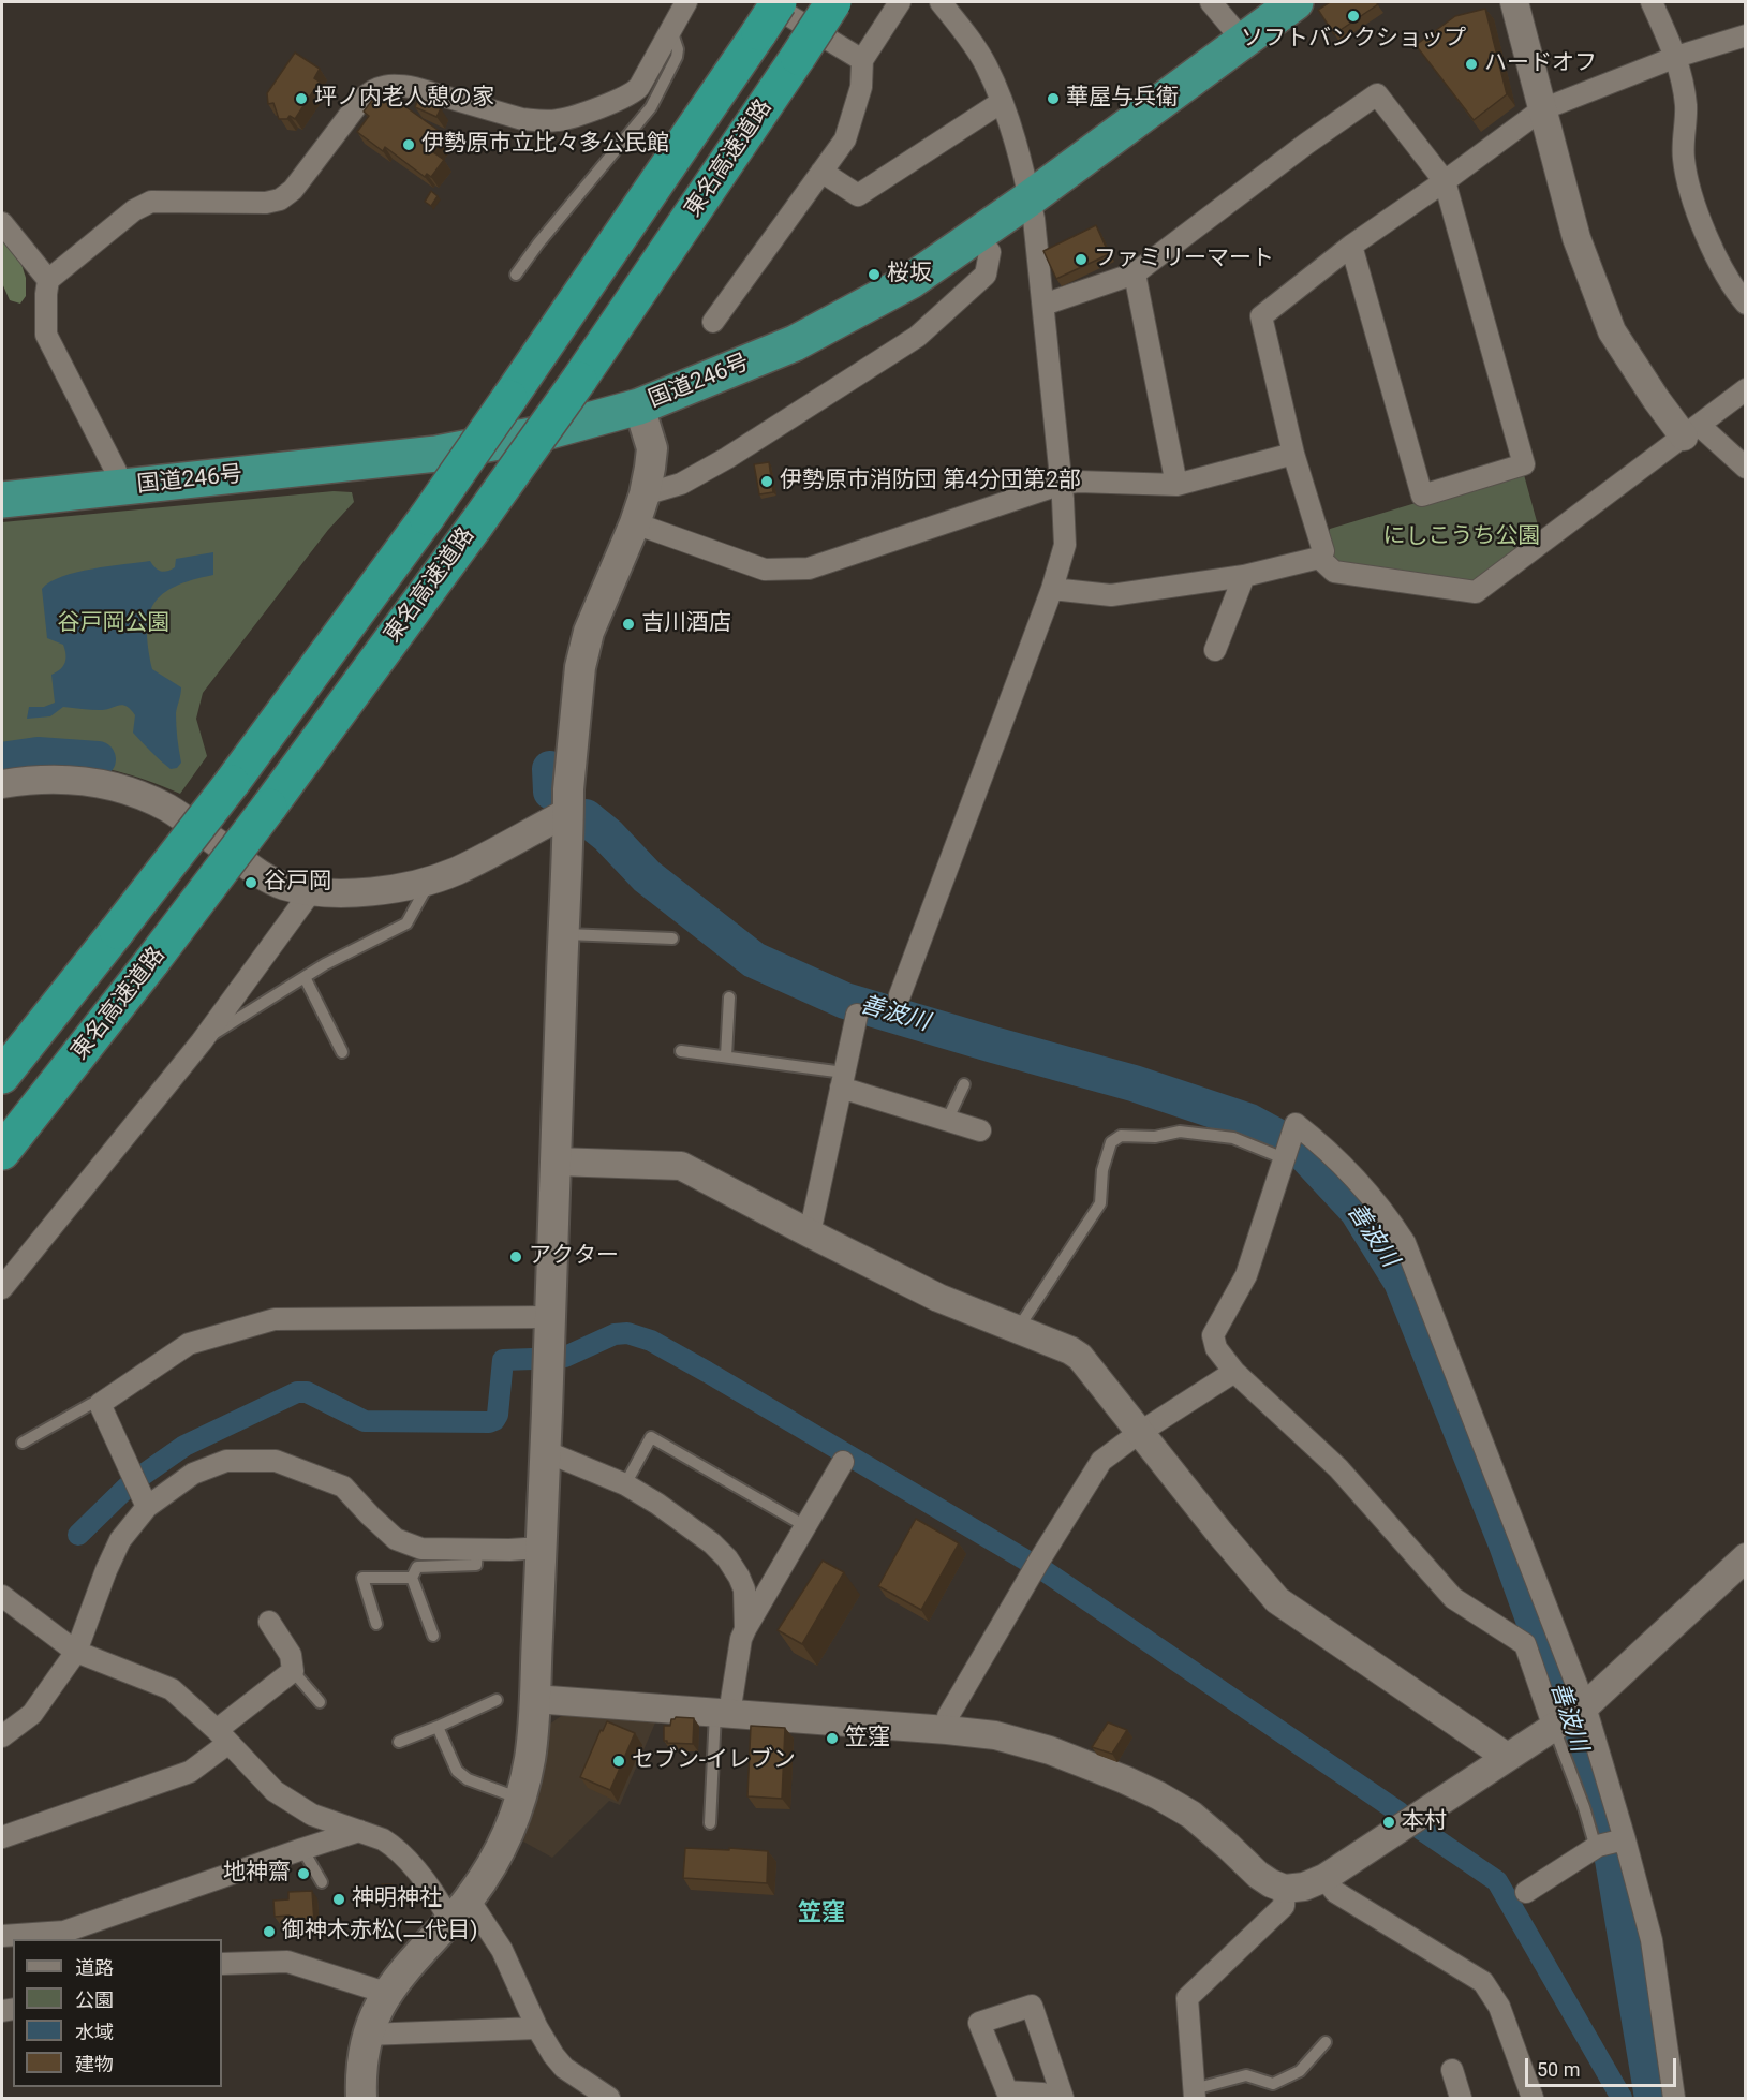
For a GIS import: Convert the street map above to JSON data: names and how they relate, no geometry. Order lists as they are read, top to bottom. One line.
{"streets":{"highway":["東名高速道路","国道246号"]},"districts":["笠窪"],"water":["善波川"],"parks":["にしこうち公園","谷戸岡公園"],"places":["ソフトバンクショップ","ハードオフ","坪ノ内老人憩の家","華屋与兵衛","伊勢原市立比々多公民館","ファミリーマート","桜坂","伊勢原市消防団 第4分団第2部","吉川酒店","谷戸岡","アクター","笠窪","セブン-イレブン","本村","地神齋","神明神社","御神木赤松(二代目)"],"legend":["道路","公園","水域","建物"],"scale_bar":"50 m"}
